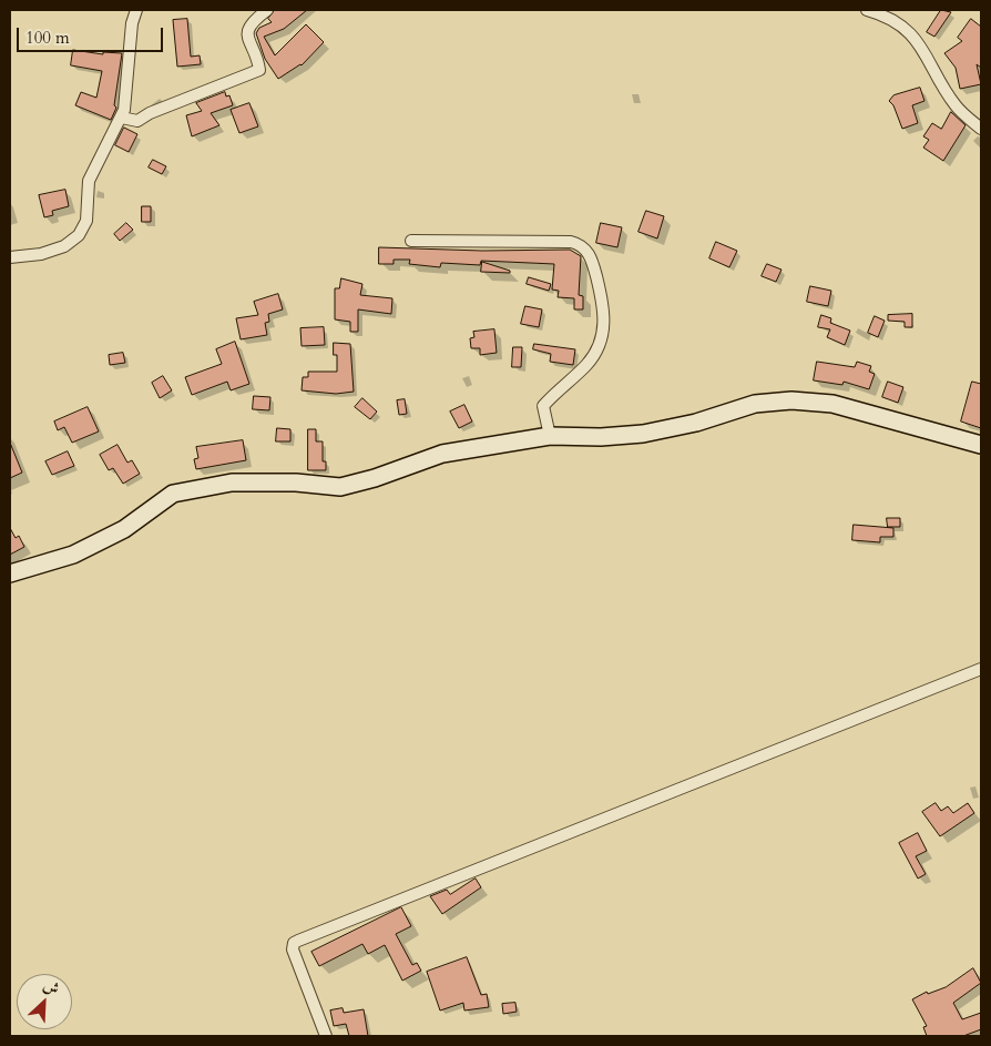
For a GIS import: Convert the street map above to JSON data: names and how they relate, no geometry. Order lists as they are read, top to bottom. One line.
{"scale_bar":"100 m","north":"top right"}
